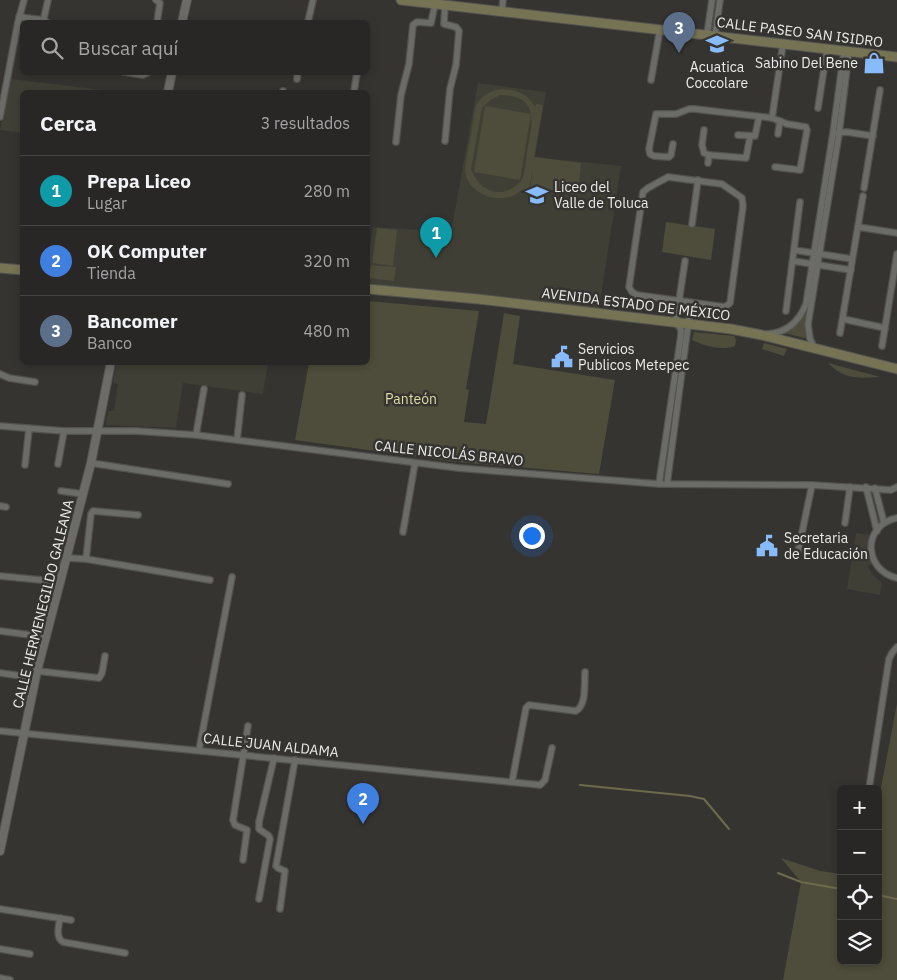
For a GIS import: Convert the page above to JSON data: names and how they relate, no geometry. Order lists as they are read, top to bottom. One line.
{"streets":{"main road":["CALLE PASEO SAN ISIDRO","AVENIDA ESTADO DE MÉXICO"],"street":["CALLE NICOLÁS BRAVO","CALLE HERMENEGILDO GALEANA","CALLE JUAN ALDAMA"]},"crossings":[["CALLE NICOLÁS BRAVO","CALLE HERMENEGILDO GALEANA"],["CALLE HERMENEGILDO GALEANA","CALLE JUAN ALDAMA"]],"parks":["Panteón"],"places":{"school or university":["Acuatica Coccolare","Liceo del Valle de Toluca"],"shop":["Sabino Del Bene"],"public building":["Servicios Publicos Metepec","Secretaria de Educación"]},"page":{"pins":["3","1","2"],"search":"Buscar aquí","heading":["Cerca","3 resultados"],"list":[{"mark":"1","name":"Prepa Liceo","note":"Lugar","value":"280 m"},{"mark":"2","name":"OK Computer","note":"Tienda","value":"320 m"},{"mark":"3","name":"Bancomer","note":"Banco","value":"480 m"}],"map_buttons":["+","−"]}}
